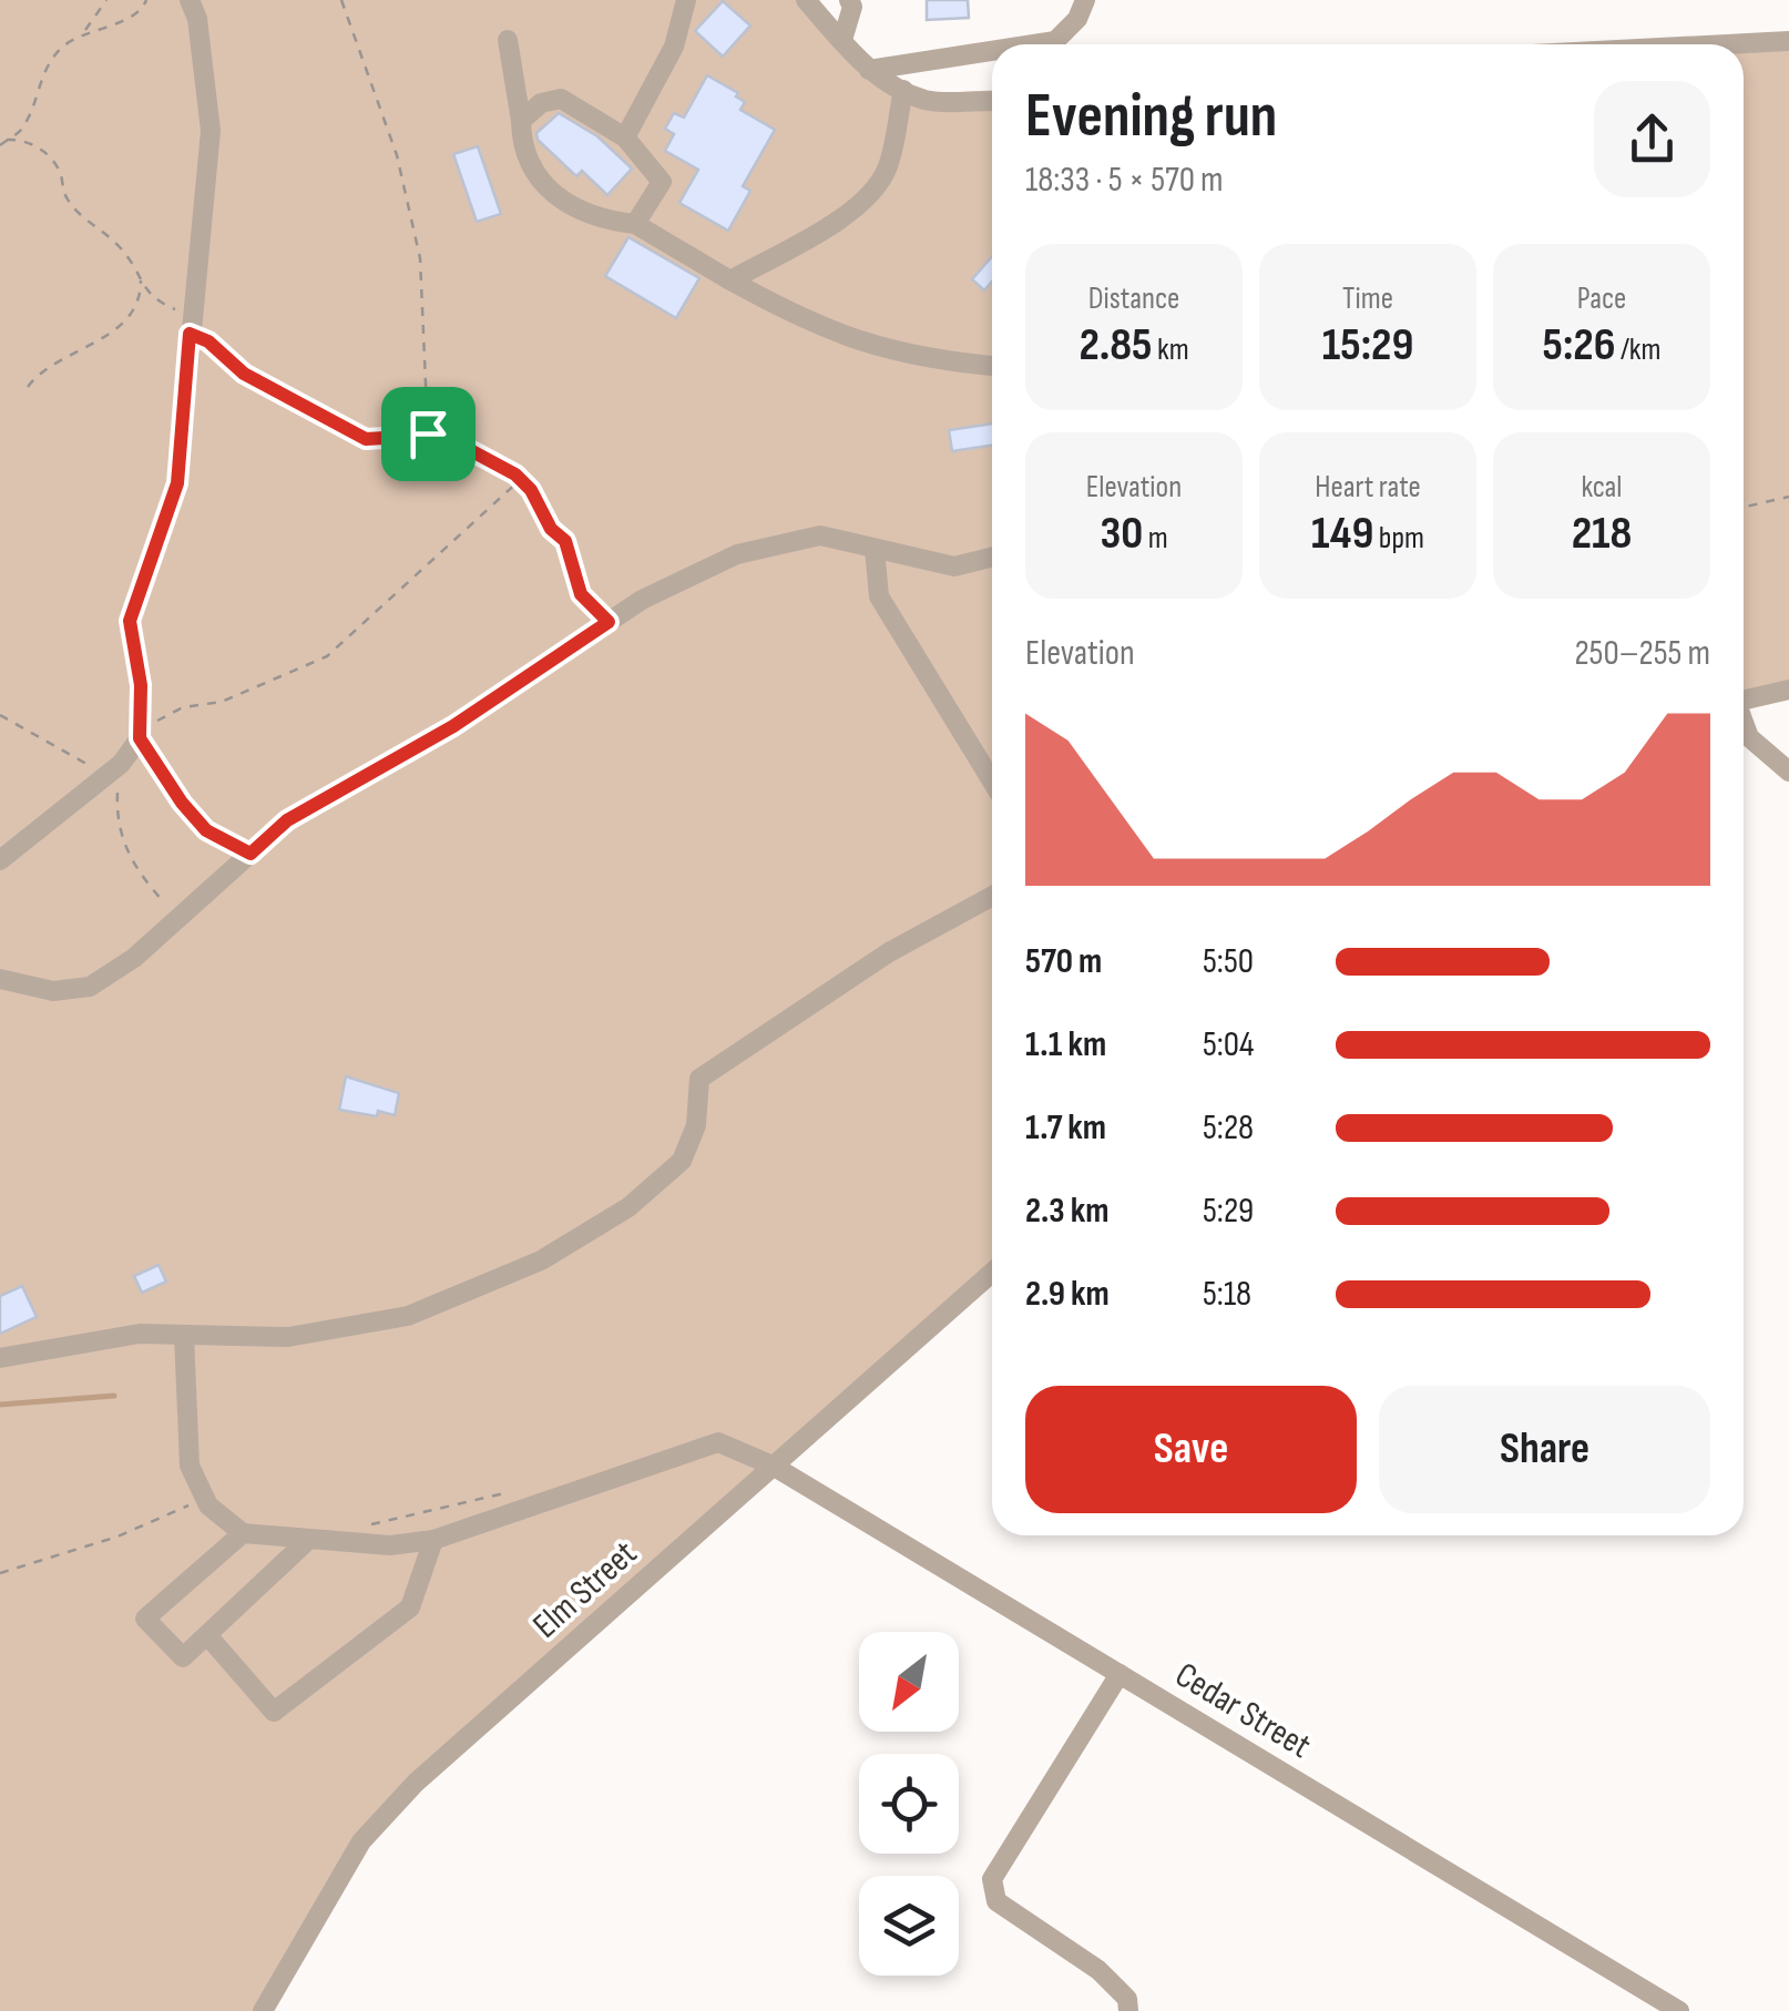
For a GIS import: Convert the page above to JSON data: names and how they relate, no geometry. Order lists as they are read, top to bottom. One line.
{"streets":{"street":["Elm Street","Cedar Street"]},"crossings":[["Elm Street","Cedar Street"]],"north":"bottom left","page":{"heading":["Evening run","18:33 · 5 × 570 m"],"stats":[["Distance","2.85 km"],["Time","15:29"],["Pace","5:26 /km"],["Elevation","30 m"],["Heart rate","149 bpm"],["kcal","218"]],"chart":["Elevation","250–255 m"],"list":[{"name":"570 m","note":"5:50"},{"name":"1.1 km","note":"5:04"},{"name":"1.7 km","note":"5:28"},{"name":"2.3 km","note":"5:29"},{"name":"2.9 km","note":"5:18"}],"buttons":["Save","Share"]}}
